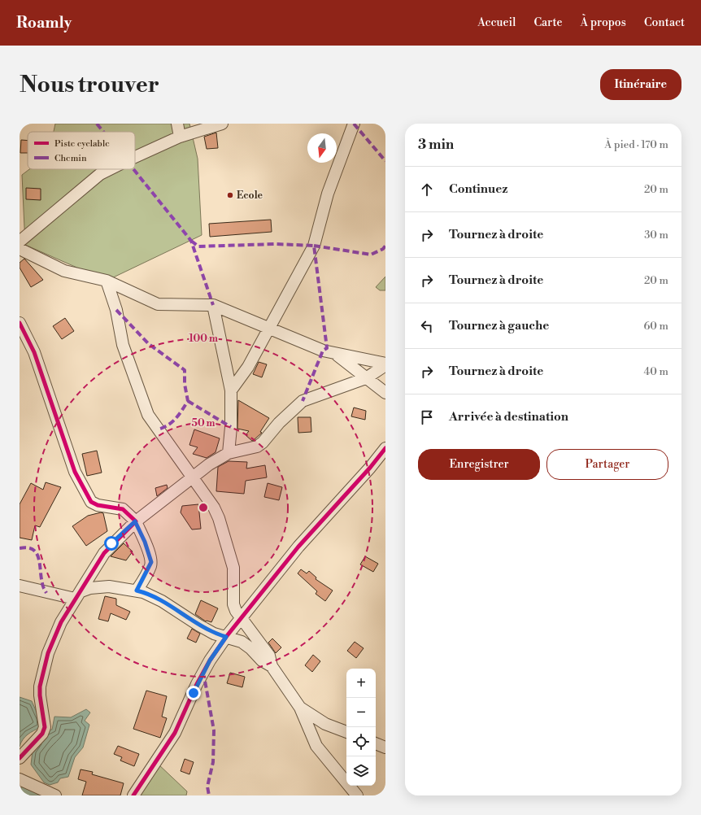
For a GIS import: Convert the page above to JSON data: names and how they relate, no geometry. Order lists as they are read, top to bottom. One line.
{"places":["Ecole"],"legend":["Piste cyclable","Chemin"],"north":"bottom","page":{"header":"Roamly","nav":["Accueil","Carte","À propos","Contact"],"buttons":["Itinéraire",["Enregistrer","Partager"]],"title":"Nous trouver","heading":["3 min","À pied · 170 m"],"list":[["Continuez","20 m"],["Tournez à droite","30 m"],["Tournez à droite","20 m"],["Tournez à gauche","60 m"],["Tournez à droite","40 m"],"Arrivée à destination"],"map_buttons":["+","−"]},"rings":["100 m","50 m"]}
